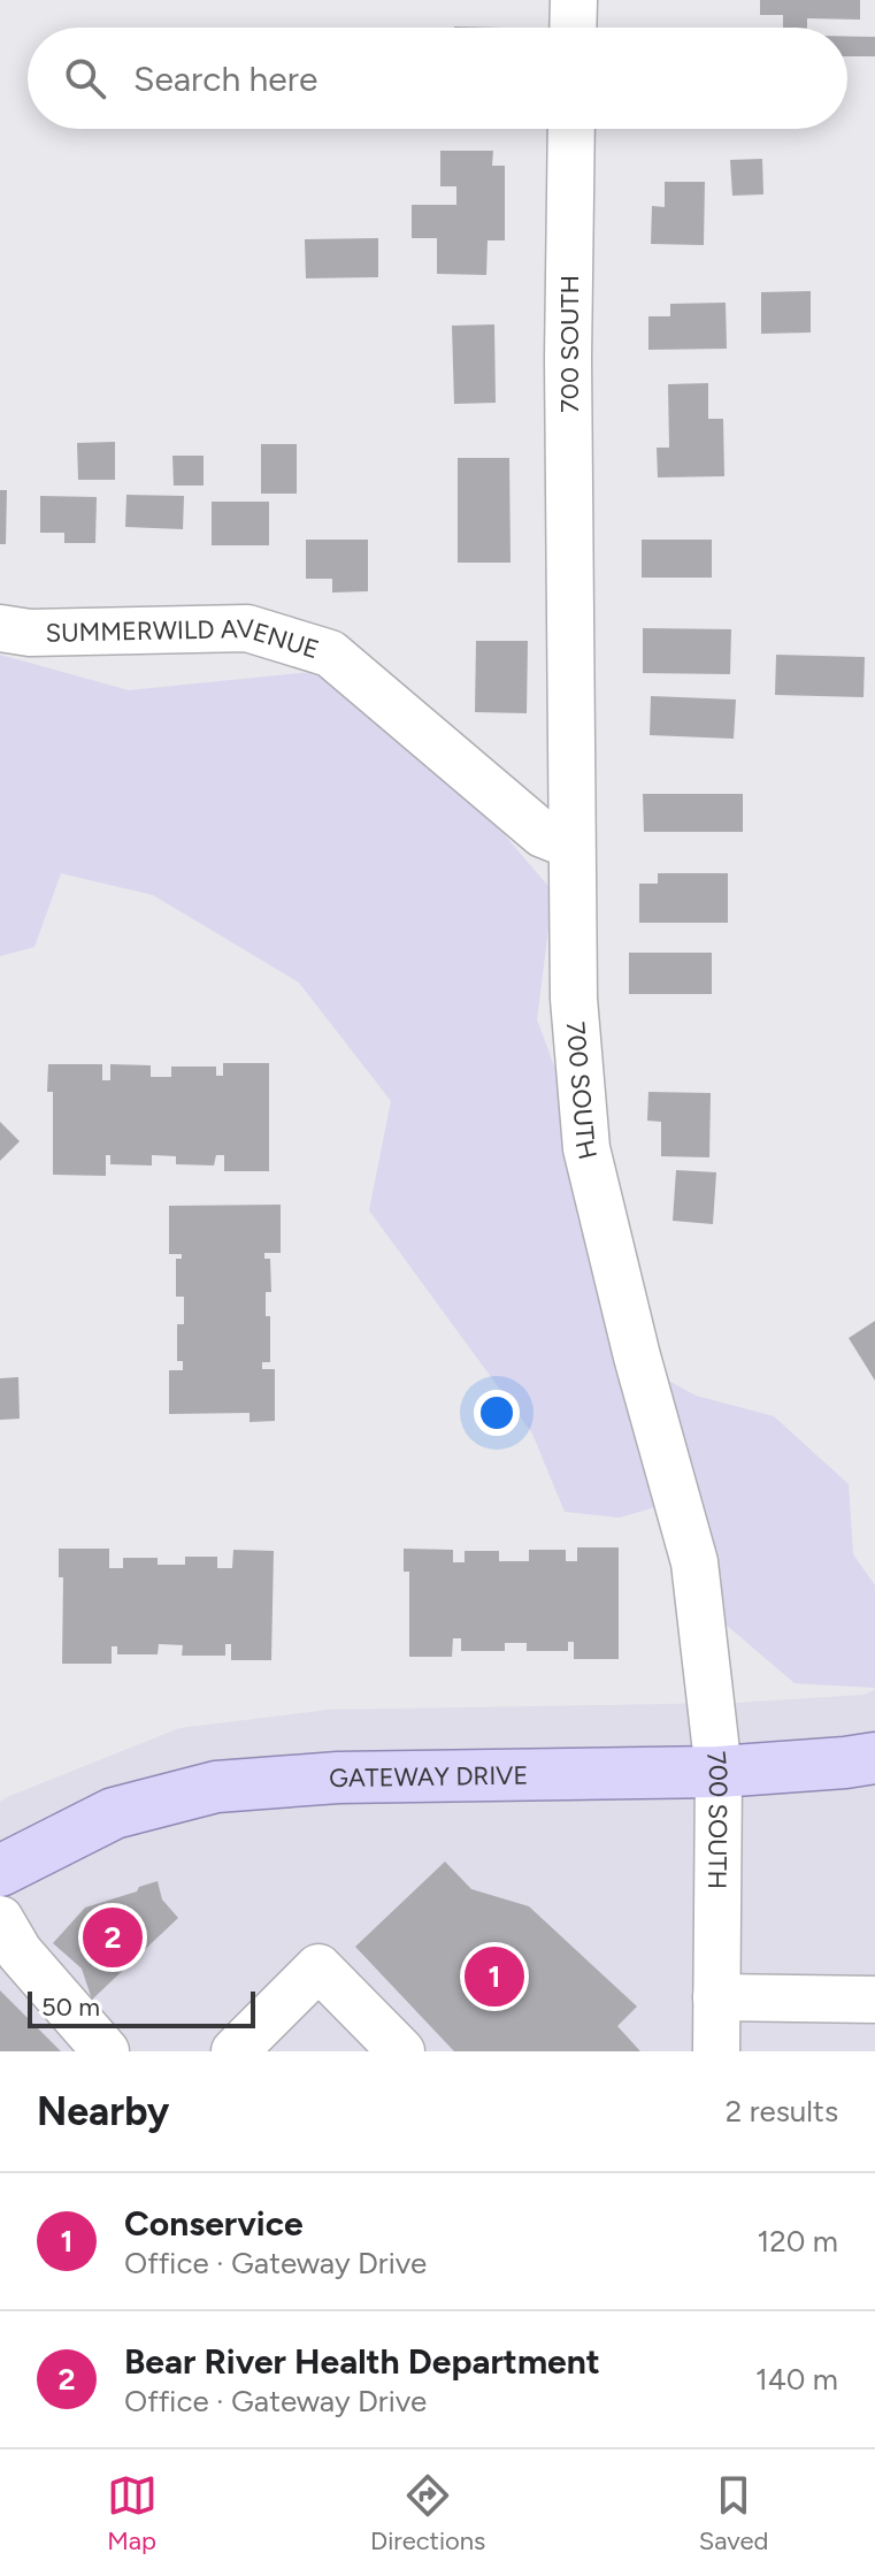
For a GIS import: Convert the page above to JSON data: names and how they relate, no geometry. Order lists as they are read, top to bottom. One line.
{"streets":{"main road":["GATEWAY DRIVE"],"street":["700 SOUTH","SUMMERWILD AVENUE"]},"crossings":[["700 SOUTH","SUMMERWILD AVENUE"],["700 SOUTH","GATEWAY DRIVE"]],"scale_bar":"50 m","page":{"search":"Search here","pins":["2","1"],"scale":"50 m","heading":["Nearby","2 results"],"list":[{"mark":"1","name":"Conservice","note":"Office · Gateway Drive","value":"120 m"},{"mark":"2","name":"Bear River Health Department","note":"Office · Gateway Drive","value":"140 m"}],"nav":["Map","Directions","Saved"]}}
